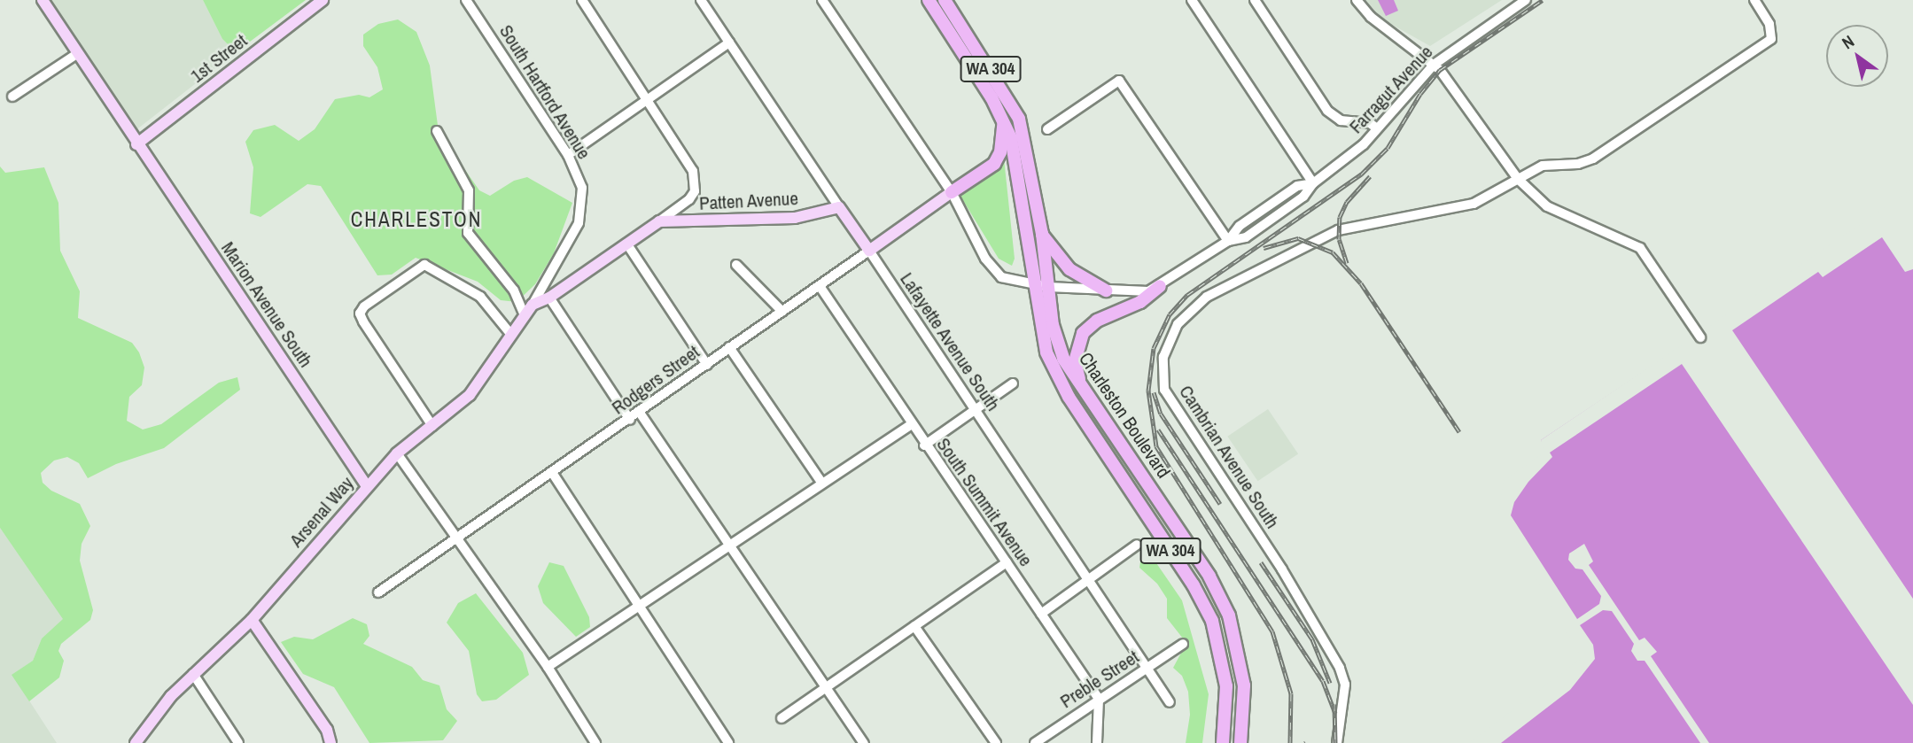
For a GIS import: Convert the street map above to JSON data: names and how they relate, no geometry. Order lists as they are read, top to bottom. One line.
{"streets":{"highway":["WA 304","Charleston Boulevard"],"main road":["1st Street","Patten Avenue","Marion Avenue South","Lafayette Avenue South","Rodgers Street","Arsenal Way"],"street":["Farragut Avenue","South Hartford Avenue","Cambrian Avenue South","South Summit Avenue","Preble Street"]},"crossings":[["1st Street","Marion Avenue South"],["Farragut Avenue","Charleston Boulevard"],["South Hartford Avenue","Patten Avenue"],["South Hartford Avenue","Arsenal Way"],["Patten Avenue","Lafayette Avenue South"],["Patten Avenue","Arsenal Way"],["Marion Avenue South","Arsenal Way"],["Lafayette Avenue South","Rodgers Street"],["Lafayette Avenue South","Preble Street"],["Rodgers Street","South Summit Avenue"],["South Summit Avenue","Preble Street"]],"districts":["CHARLESTON"],"north":"top left"}
